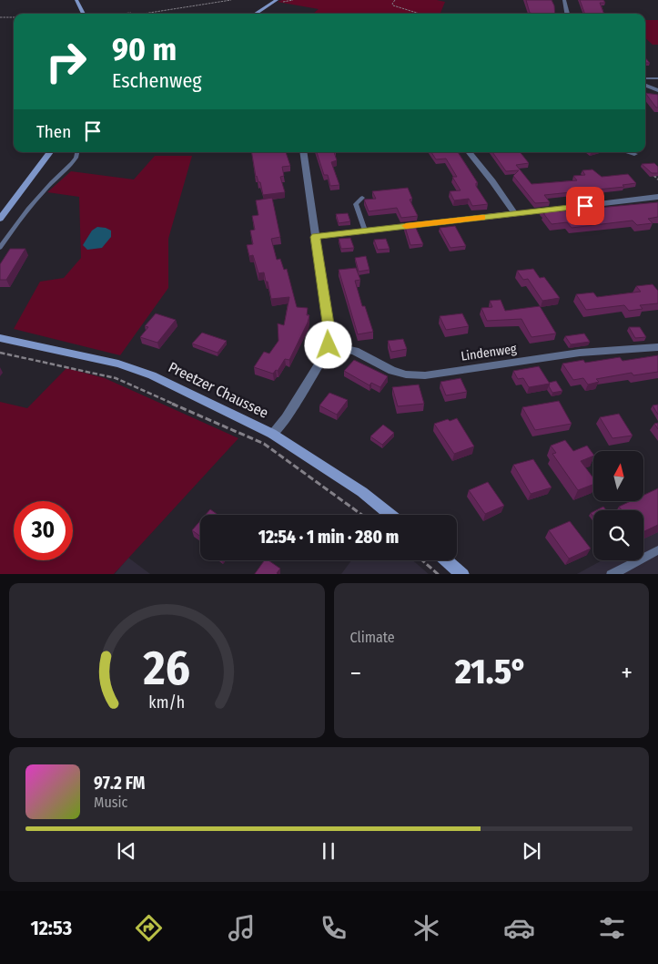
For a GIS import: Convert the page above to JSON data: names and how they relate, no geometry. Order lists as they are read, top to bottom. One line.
{"streets":{"street":["Lindenweg","Preetzer Chaussee"]},"north":"top","page":{"turn":["90 m","Eschenweg"],"then":"Then","limit":"30","trip":"12:54 · 1 min · 280 m","tile":"Climate","heat":["−","21.5°","+"],"song":["97.2 FM","Music"],"tabs":"12:53","gauge":["26","km/h"]}}
